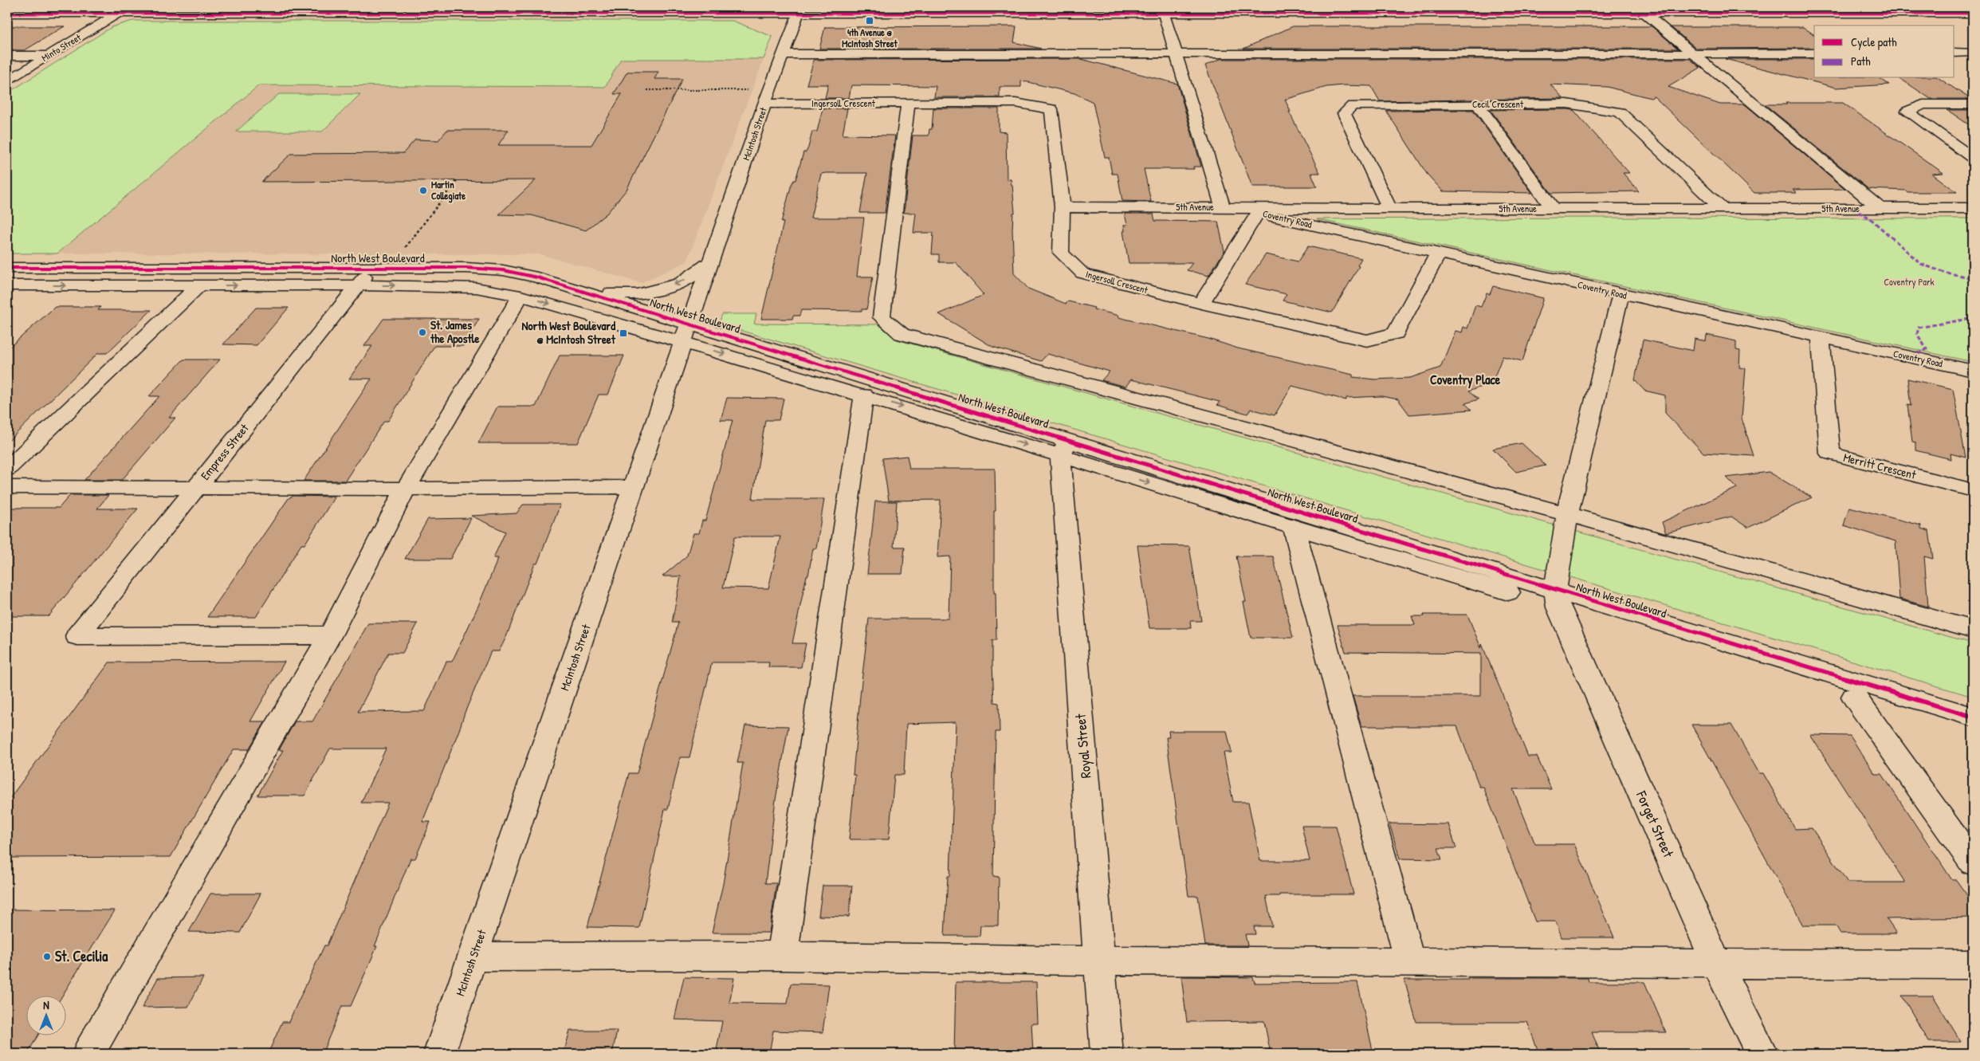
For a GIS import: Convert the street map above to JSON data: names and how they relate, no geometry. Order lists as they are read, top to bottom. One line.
{"streets":{"street":["Minto Street","Ingersoll Crescent","Cecil Crescent","McIntosh Street","5th Avenue","Coventry Road","North West Boulevard","Empress Street","Merritt Crescent","Royal Street","Forget Street"]},"crossings":[["Ingersoll Crescent","McIntosh Street"],["Ingersoll Crescent","5th Avenue"],["Ingersoll Crescent","Coventry Road"],["Cecil Crescent","5th Avenue"],["McIntosh Street","North West Boulevard"],["5th Avenue","Coventry Road"],["Coventry Road","Merritt Crescent"],["North West Boulevard","Empress Street"],["North West Boulevard","Royal Street"],["North West Boulevard","Forget Street"]],"districts":["Coventry Place"],"parks":["Coventry Park"],"places":{"transit":["4th Avenue @ McIntosh Street","North West Boulevard @ McIntosh Street"],"other":["Martin Collegiate","St. James the Apostle","St. Cecilia"]},"legend":["Cycle path","Path"],"north":"top"}
